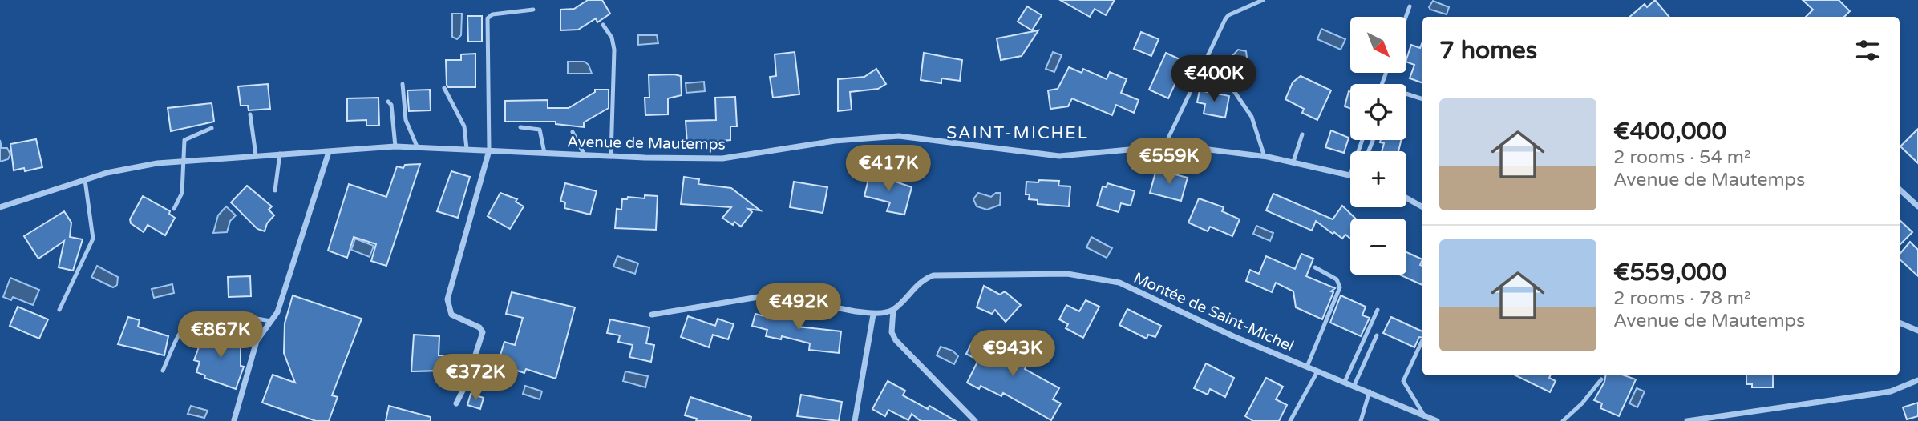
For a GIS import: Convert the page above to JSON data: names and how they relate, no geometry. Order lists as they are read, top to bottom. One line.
{"streets":{"street":["Avenue de Mautemps","Montée de Saint-Michel"]},"districts":["SAINT-MICHEL"],"north":"bottom right","page":{"map_buttons":["+","−"],"heading":"7 homes","price":["€400K","€559K","€417K","€492K","€867K","€943K","€372K"],"list":[{"name":"€400,000","note":"2 rooms · 54 m² · Avenue de Mautemps"},{"name":"€559,000","note":"2 rooms · 78 m² · Avenue de Mautemps"}]}}
